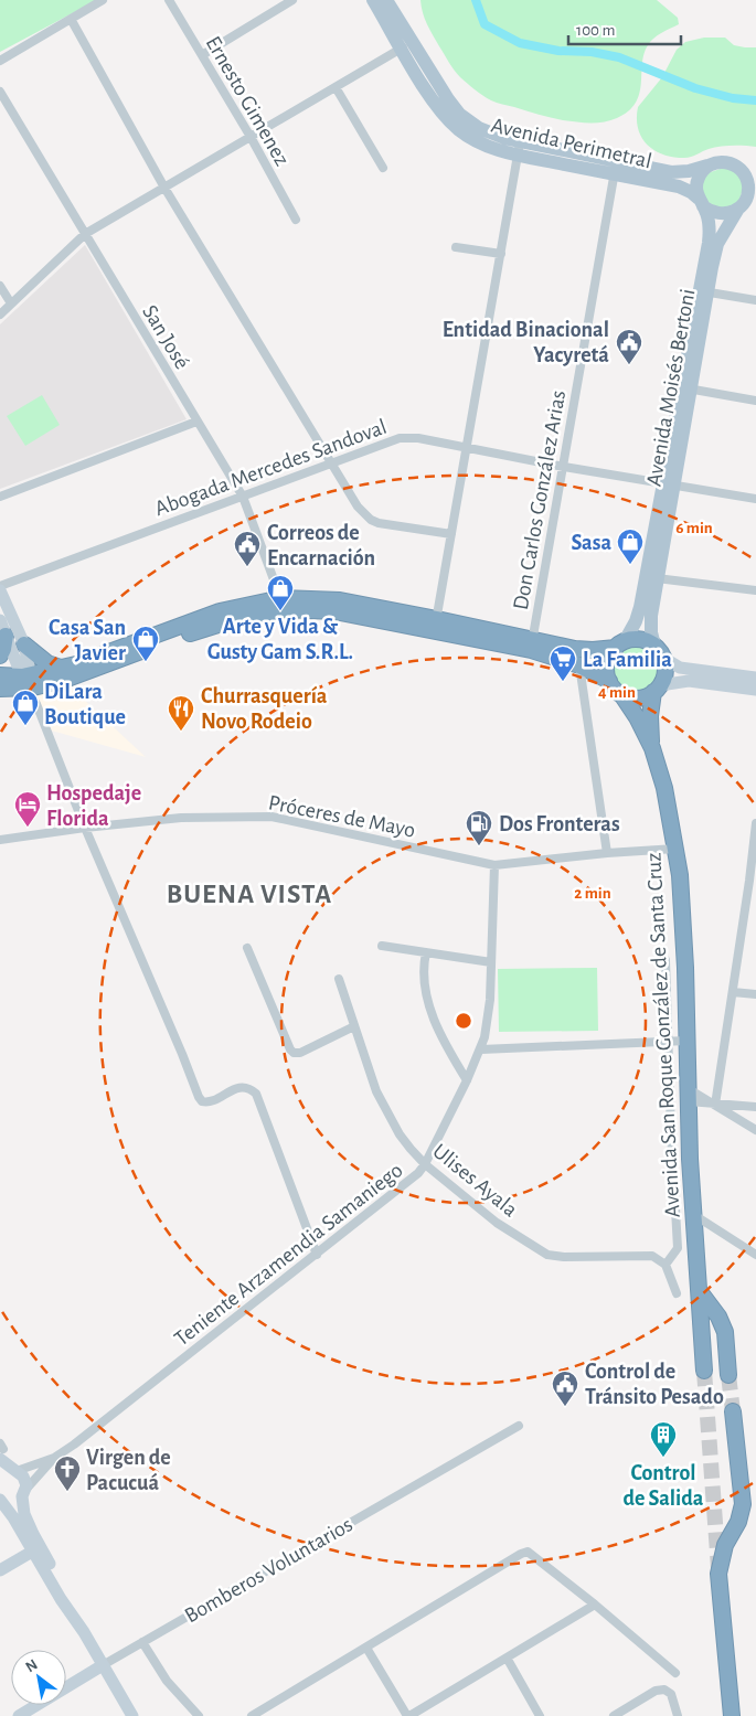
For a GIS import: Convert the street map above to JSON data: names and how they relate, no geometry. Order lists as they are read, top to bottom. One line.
{"streets":{"highway":["Avenida San Roque González de Santa Cruz"],"main road":["Avenida Perimetral","Avenida Moisés Bertoni","Bomberos Voluntarios"],"street":["Ernesto Gimenez","San José","Abogada Mercedes Sandoval","Don Carlos González Arias","Próceres de Mayo","Ulises Ayala","Teniente Arzamendia Samaniego"]},"crossings":[["Avenida Perimetral","Avenida Moisés Bertoni"],["Avenida Perimetral","Don Carlos González Arias"],["San José","Abogada Mercedes Sandoval"],["Avenida Moisés Bertoni","Abogada Mercedes Sandoval"],["Avenida Moisés Bertoni","Avenida San Roque González de Santa Cruz"],["Abogada Mercedes Sandoval","Don Carlos González Arias"],["Próceres de Mayo","Avenida San Roque González de Santa Cruz"],["Próceres de Mayo","Teniente Arzamendia Samaniego"],["Ulises Ayala","Teniente Arzamendia Samaniego"]],"districts":["BUENA VISTA"],"places":{"public building":["Entidad Binacional Yacyretá","Correos de Encarnación","Control de Tránsito Pesado"],"shop":["Sasa","Arte y Vida & Gusty Gam S.R.L.","Casa San Javier","DiLara Boutique"],"supermarket":["La Familia"],"restaurant":["Churrasquería Novo Rodeio"],"hotel":["Hospedaje Florida"],"fuel station":["Dos Fronteras"],"building":["Control de Salida"],"church":["Virgen de Pacucuá"]},"scale_bar":"100 m","north":"top left","rings":["6 min","4 min","2 min"]}
